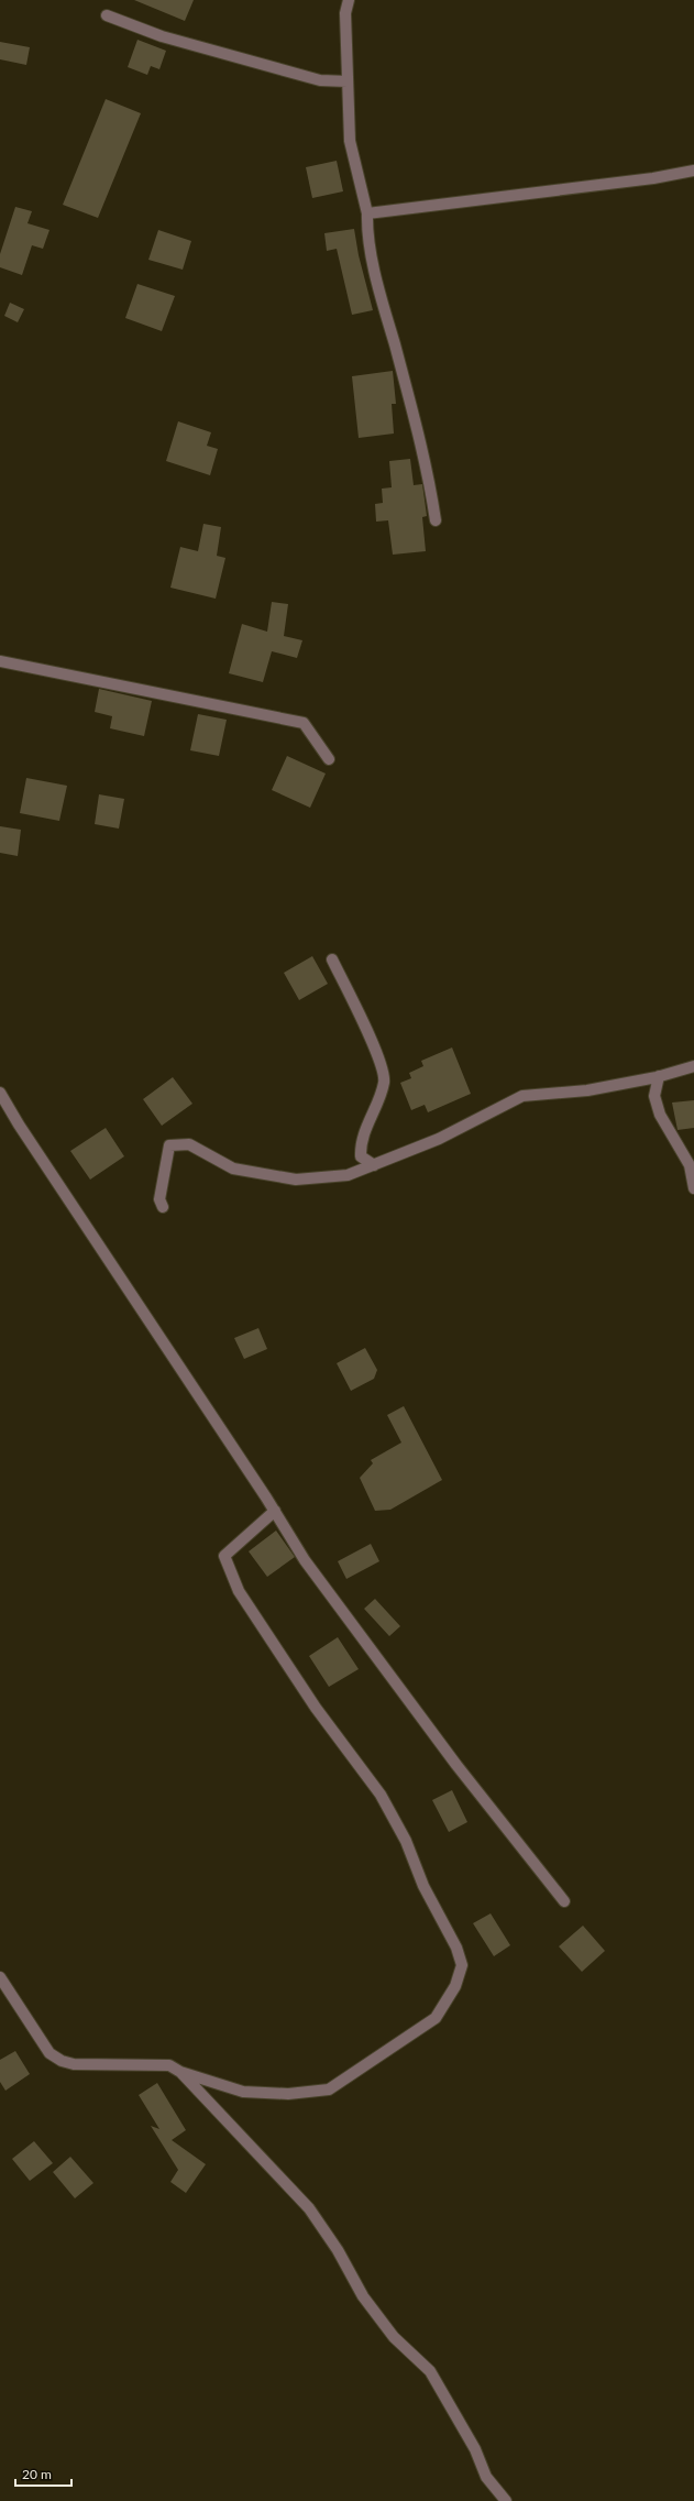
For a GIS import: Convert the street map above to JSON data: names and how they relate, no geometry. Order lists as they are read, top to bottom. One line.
{"scale_bar":"20 m"}
